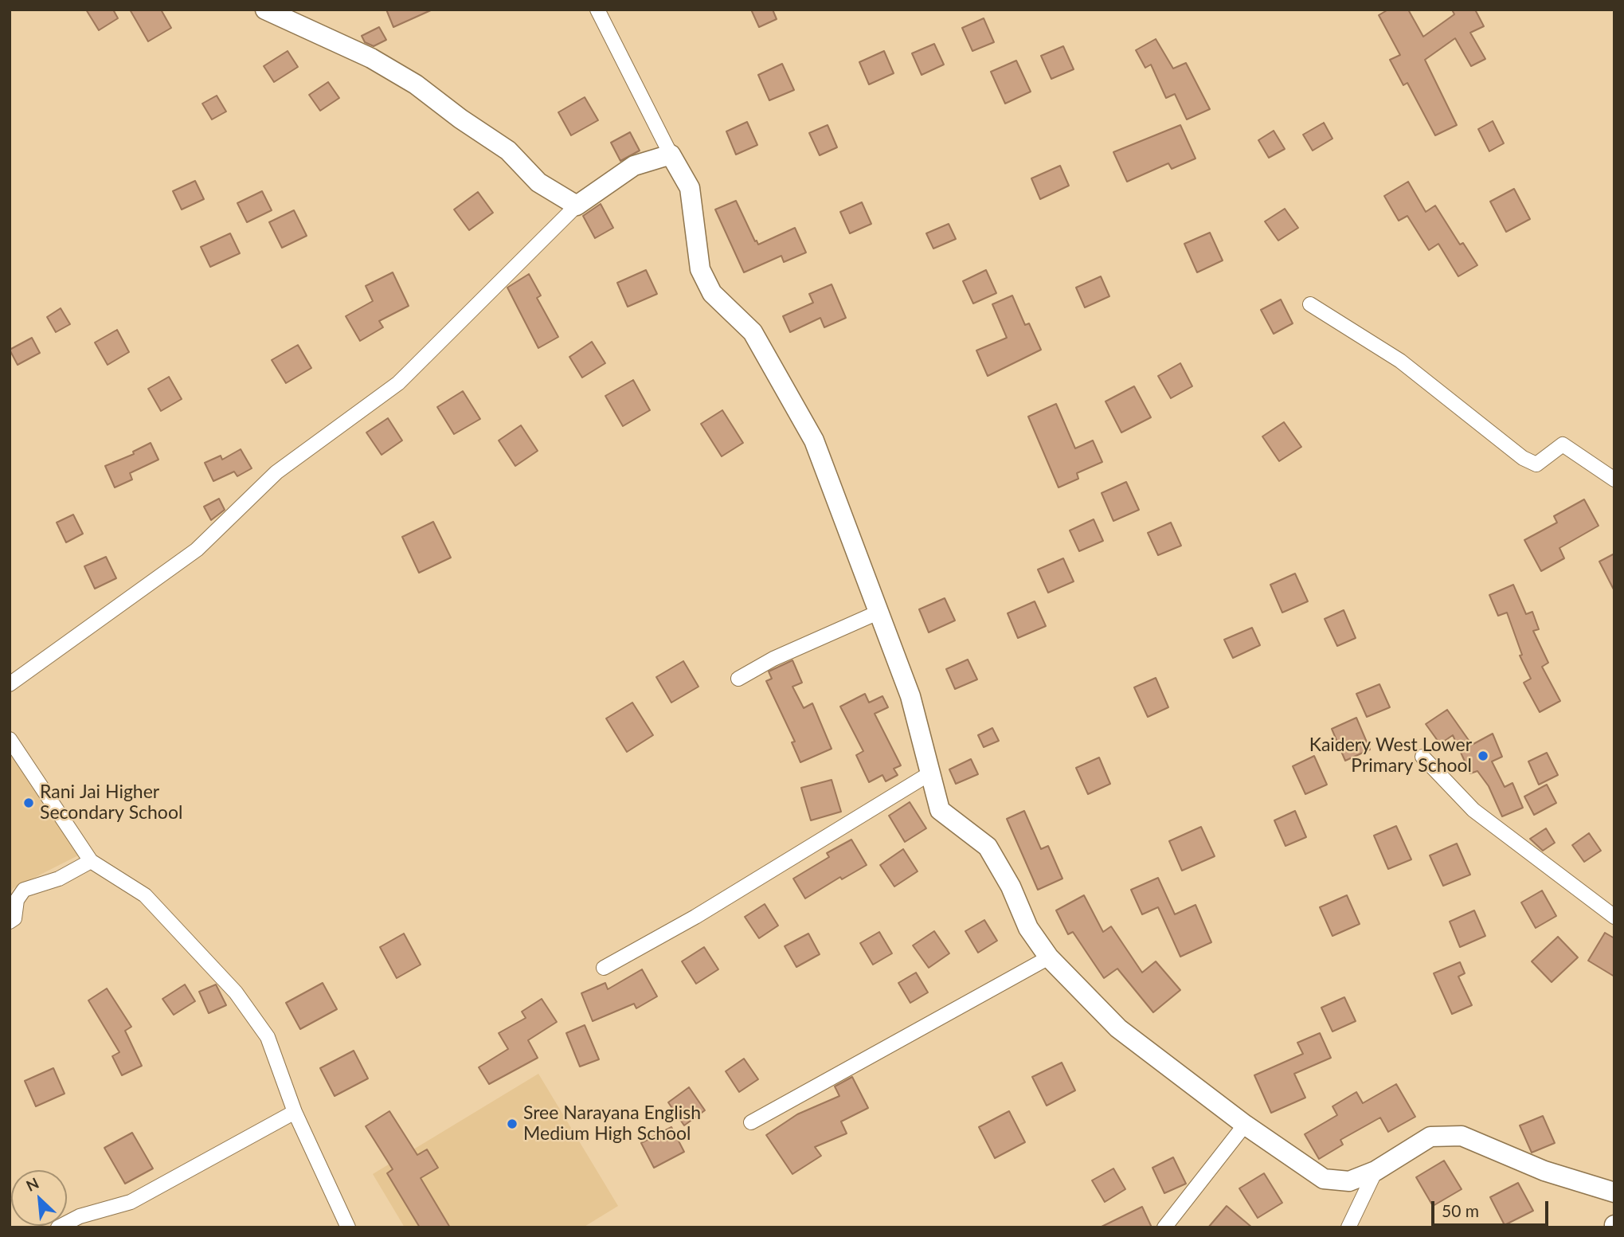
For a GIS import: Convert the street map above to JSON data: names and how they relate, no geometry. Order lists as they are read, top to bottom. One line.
{"places":["Kaidery West Lower Primary School","Rani Jai Higher Secondary School","Sree Narayana English Medium High School"],"scale_bar":"50 m","north":"top left"}
